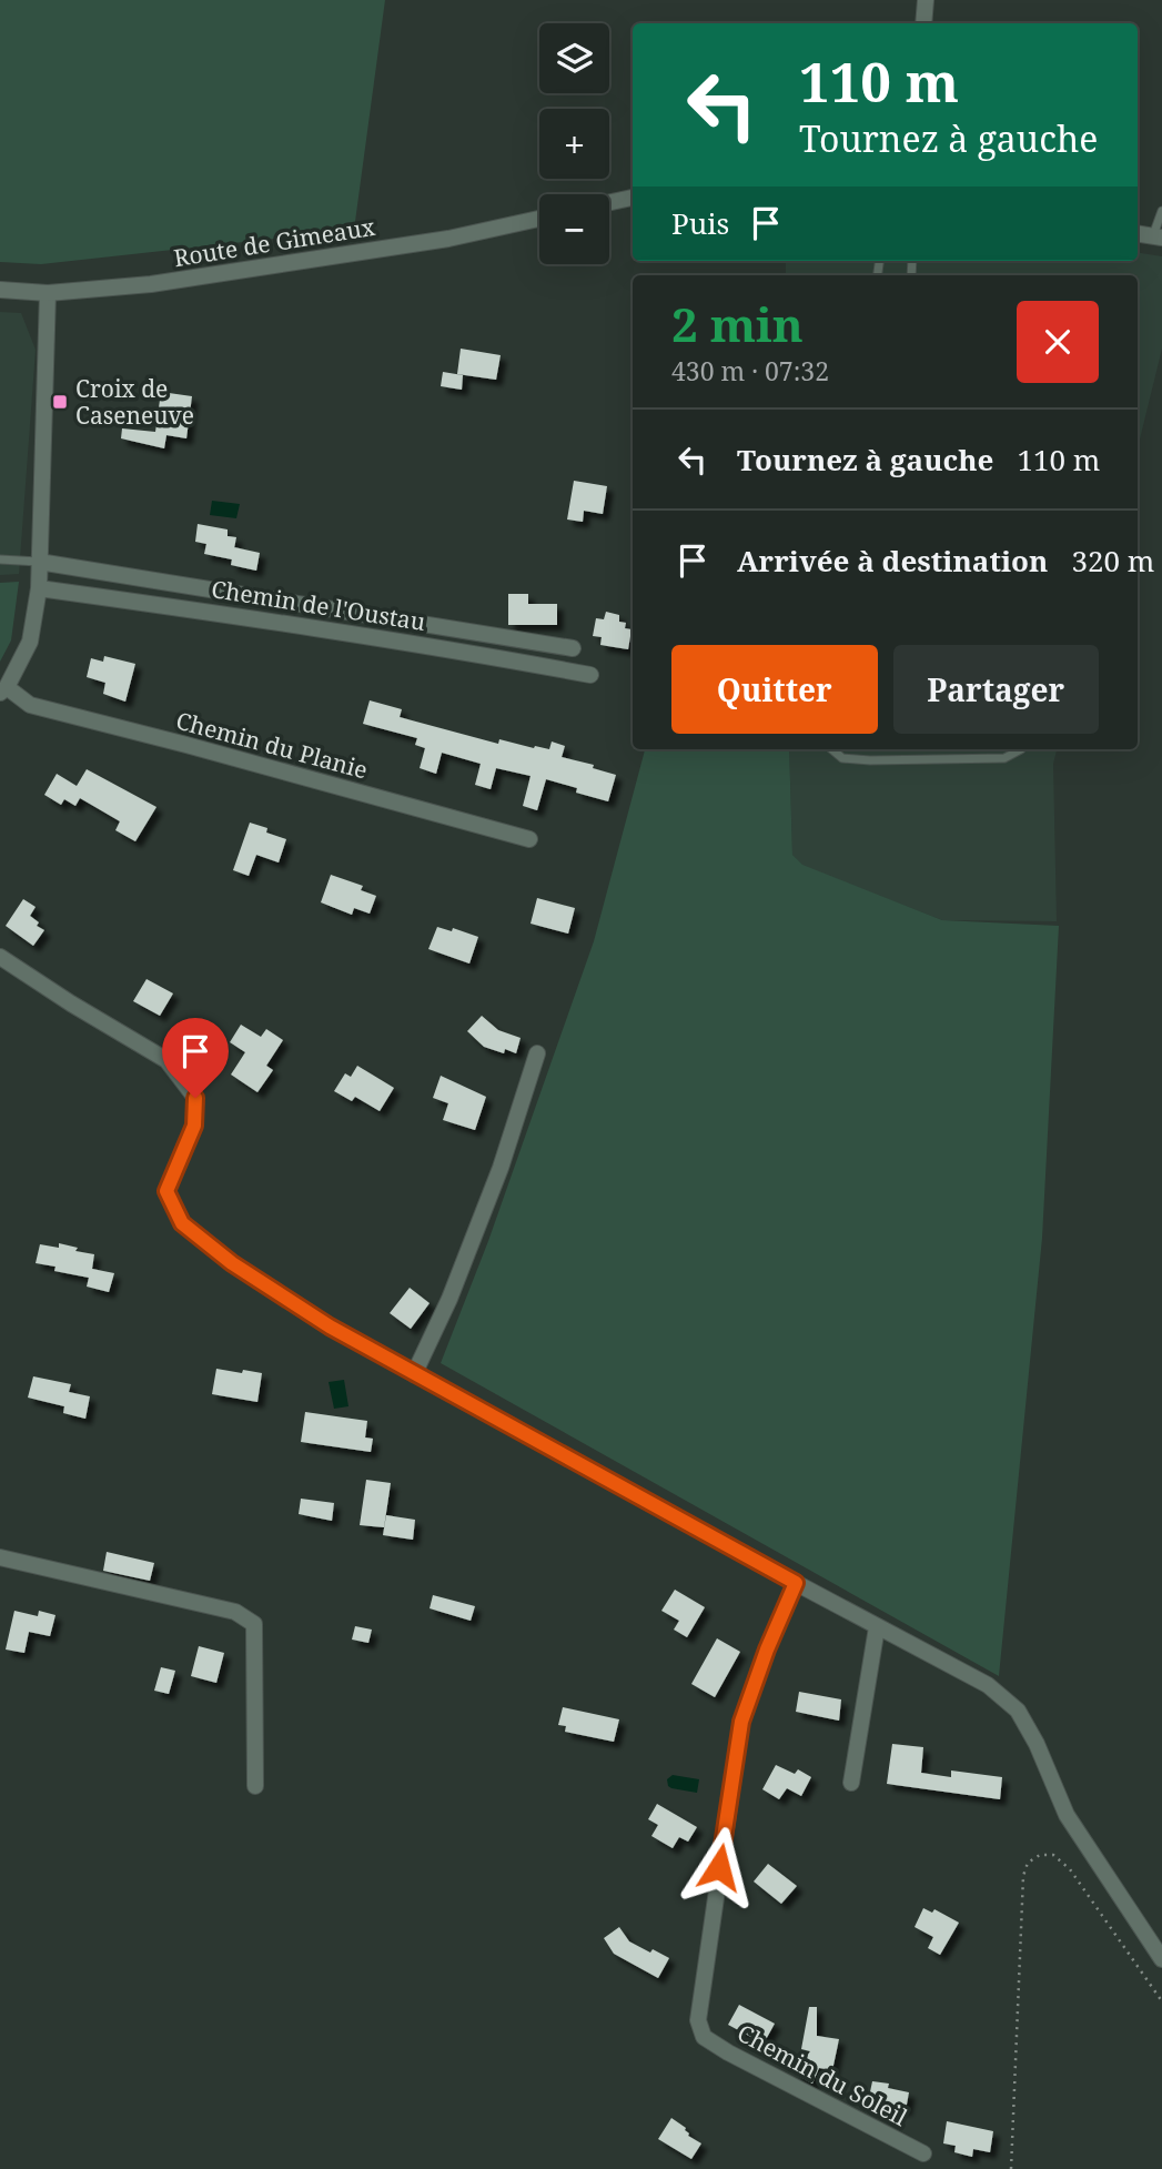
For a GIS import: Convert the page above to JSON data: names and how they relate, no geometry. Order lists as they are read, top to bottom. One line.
{"streets":{"street":["Route de Gimeaux","Chemin de l'Oustau","Chemin du Planie","Chemin du Soleil"]},"places":{"transit":["Croix de Caseneuve"]},"page":{"map_buttons":["+","−"],"turn":["110 m","Tournez à gauche"],"then":"Puis","heading":["2 min","430 m · 07:32"],"list":[{"name":"Tournez à gauche","value":"110 m"},{"name":"Arrivée à destination","value":"320 m"}],"buttons":["Quitter","Partager"]}}
